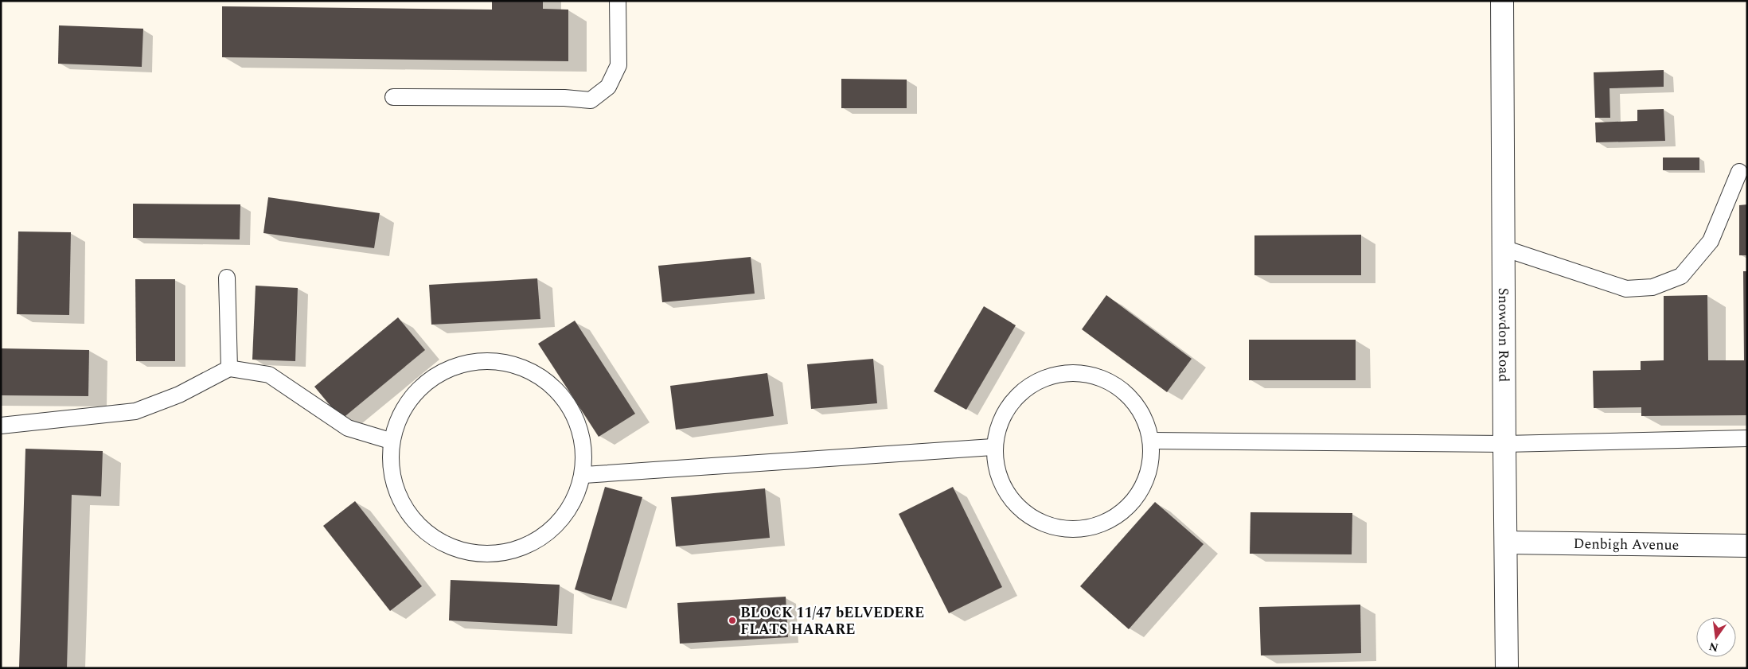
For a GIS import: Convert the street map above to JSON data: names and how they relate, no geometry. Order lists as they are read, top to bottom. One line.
{"streets":{"street":["Snowdon Road","Denbigh Avenue"]},"crossings":[["Snowdon Road","Denbigh Avenue"]],"places":["BLOCK 11/47 bELVEDERE FLATS HARARE"],"north":"bottom"}
